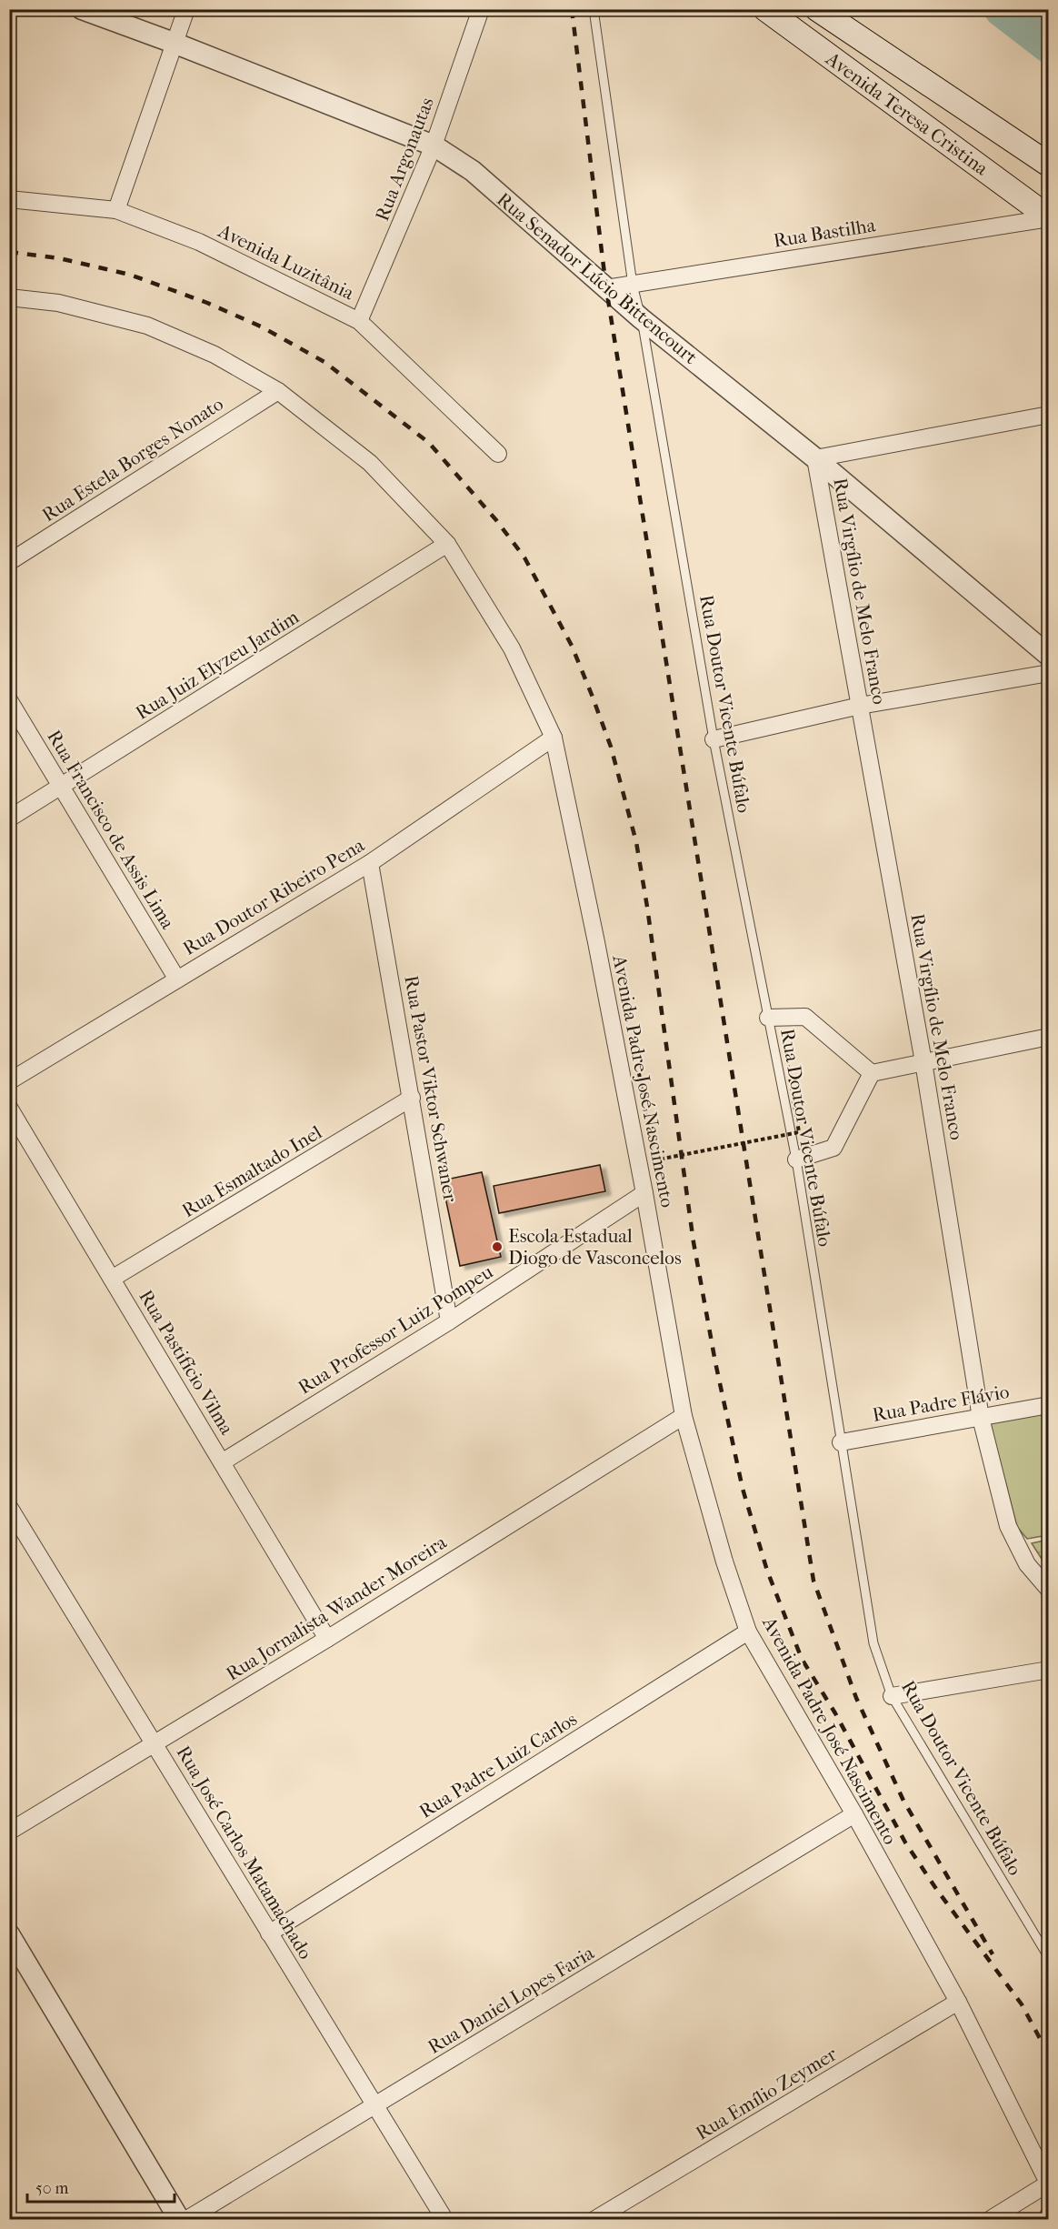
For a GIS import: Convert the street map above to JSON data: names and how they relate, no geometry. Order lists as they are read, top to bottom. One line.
{"streets":{"main road":["Avenida Teresa Cristina"],"street":["Rua Argonautas","Rua Bastilha","Avenida Luzitânia","Rua Senador Lúcio Bittencourt","Rua Estela Borges Nonato","Rua Virgílio de Melo Franco","Rua Juiz Elyzeu Jardim","Rua Francisco de Assis Lima","Rua Doutor Ribeiro Pena","Avenida Padre José Nascimento","Rua Pastor Viktor Schwaner","Rua Esmaltado Inel","Rua Professor Luiz Pompeu","Rua Pastifício Vilma","Rua Padre Flávio","Rua Jornalista Wander Moreira","Rua Padre Luiz Carlos","Rua José Carlos Matamachado","Rua Daniel Lopes Faria","Rua Emílio Zeymer"],"lane":["Rua Doutor Vicente Búfalo"]},"crossings":[["Avenida Teresa Cristina","Rua Bastilha"],["Rua Argonautas","Avenida Luzitânia"],["Rua Argonautas","Rua Senador Lúcio Bittencourt"],["Rua Bastilha","Rua Senador Lúcio Bittencourt"],["Rua Bastilha","Rua Doutor Vicente Búfalo"],["Rua Senador Lúcio Bittencourt","Rua Virgílio de Melo Franco"],["Rua Senador Lúcio Bittencourt","Rua Doutor Vicente Búfalo"],["Rua Estela Borges Nonato","Avenida Padre José Nascimento"],["Rua Virgílio de Melo Franco","Rua Padre Flávio"],["Rua Juiz Elyzeu Jardim","Rua Francisco de Assis Lima"],["Rua Juiz Elyzeu Jardim","Avenida Padre José Nascimento"],["Rua Doutor Vicente Búfalo","Rua Padre Flávio"],["Rua Francisco de Assis Lima","Rua Doutor Ribeiro Pena"],["Rua Doutor Ribeiro Pena","Avenida Padre José Nascimento"],["Rua Doutor Ribeiro Pena","Rua Pastor Viktor Schwaner"],["Avenida Padre José Nascimento","Rua Professor Luiz Pompeu"],["Avenida Padre José Nascimento","Rua Jornalista Wander Moreira"],["Avenida Padre José Nascimento","Rua Padre Luiz Carlos"],["Avenida Padre José Nascimento","Rua Daniel Lopes Faria"],["Avenida Padre José Nascimento","Rua Emílio Zeymer"],["Rua Pastor Viktor Schwaner","Rua Esmaltado Inel"],["Rua Pastor Viktor Schwaner","Rua Professor Luiz Pompeu"],["Rua Esmaltado Inel","Rua Pastifício Vilma"],["Rua Professor Luiz Pompeu","Rua Pastifício Vilma"],["Rua Pastifício Vilma","Rua Jornalista Wander Moreira"],["Rua Jornalista Wander Moreira","Rua José Carlos Matamachado"],["Rua Padre Luiz Carlos","Rua José Carlos Matamachado"],["Rua José Carlos Matamachado","Rua Daniel Lopes Faria"]],"places":["Escola Estadual Diogo de Vasconcelos"],"scale_bar":"50 m"}
